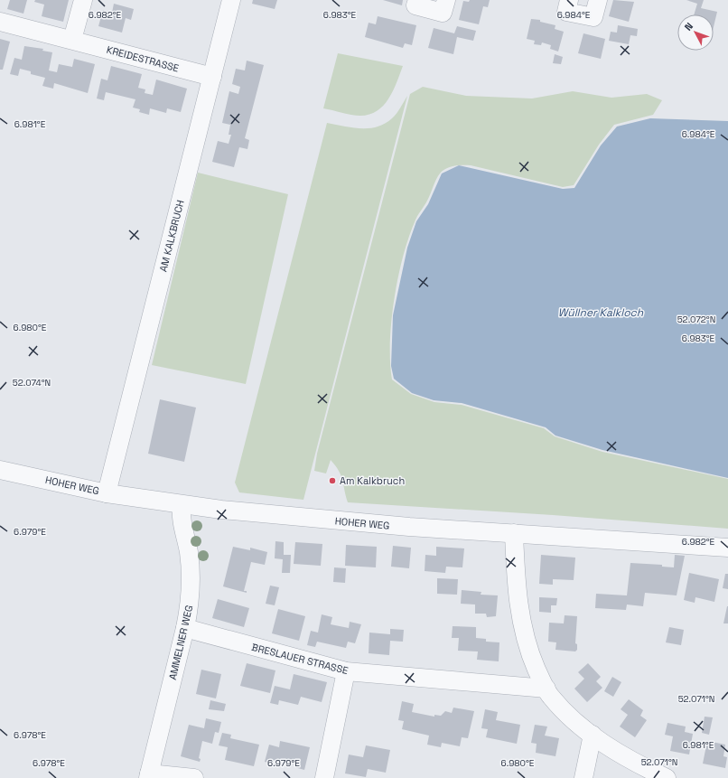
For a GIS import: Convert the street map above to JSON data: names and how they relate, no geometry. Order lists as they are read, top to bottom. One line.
{"streets":{"street":["KREIDESTRASSE","AM KALKBRUCH","HOHER WEG","AMMELNER WEG","BRESLAUER STRASSE"]},"crossings":[["KREIDESTRASSE","AM KALKBRUCH"],["AM KALKBRUCH","HOHER WEG"],["HOHER WEG","AMMELNER WEG"],["AMMELNER WEG","BRESLAUER STRASSE"]],"water":["Wüllner Kalkloch"],"places":["Am Kalkbruch"],"north":"top left","coordinates":["6.984°E","6.982°E","6.983°E","6.981°E","52.072°N","6.980°E","52.074°N","6.979°E","52.071°N","6.978°E"]}
